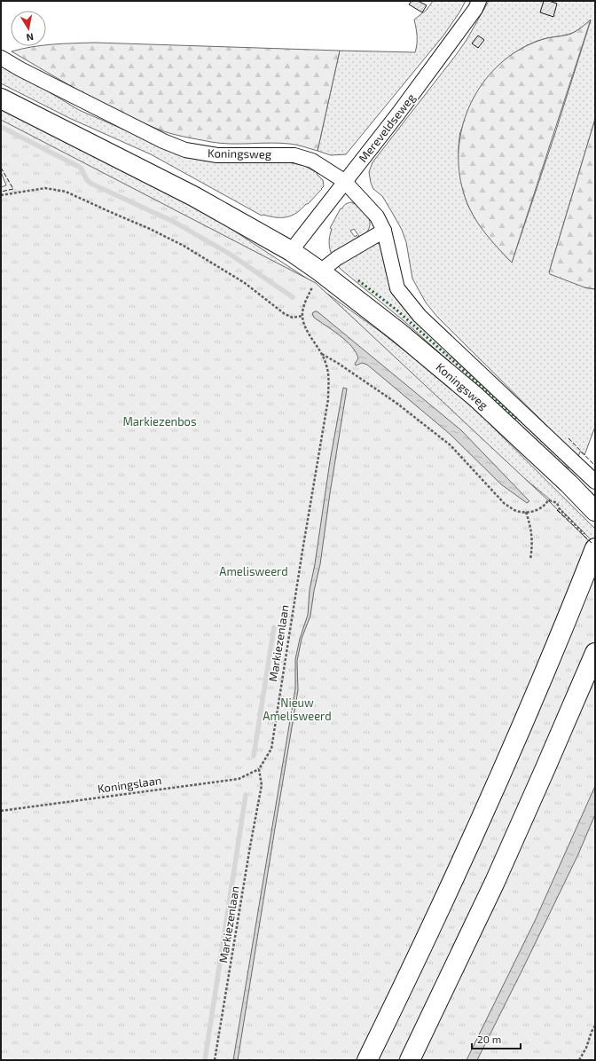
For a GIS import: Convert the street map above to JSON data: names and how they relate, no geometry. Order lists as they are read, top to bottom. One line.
{"streets":{"main road":["Koningsweg"],"street":["Mereveldseweg"],"path":["Markiezenlaan","Koningslaan"]},"crossings":[["Mereveldseweg","Koningsweg"],["Markiezenlaan","Koningslaan"]],"parks":["Markiezenbos","Amelisweerd","Nieuw Amelisweerd"],"scale_bar":"20 m","north":"bottom"}
